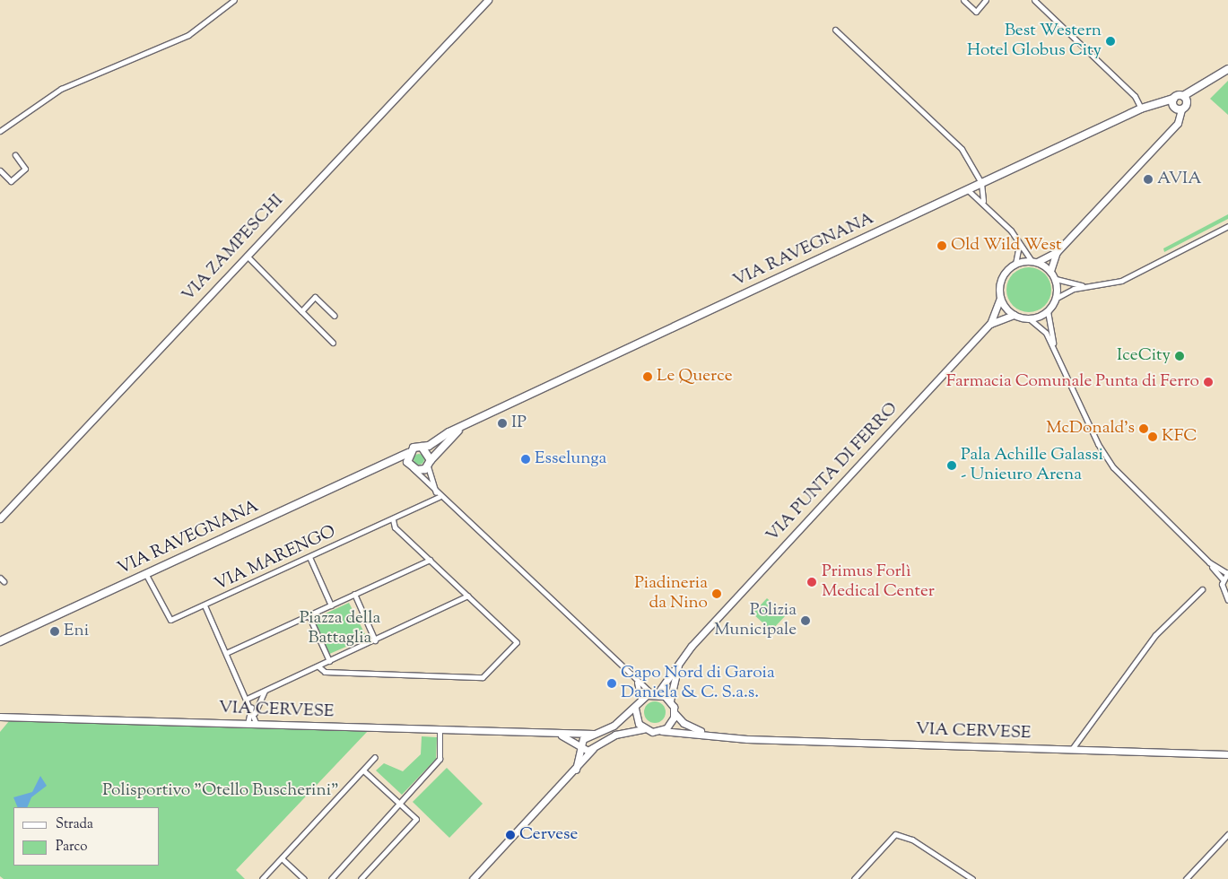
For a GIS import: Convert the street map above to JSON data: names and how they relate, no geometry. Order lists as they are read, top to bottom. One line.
{"streets":{"main road":["VIA RAVEGNANA"],"street":["VIA ZAMPESCHI","VIA PUNTA DI FERRO","VIA MARENGO","VIA CERVESE"]},"crossings":[["VIA RAVEGNANA","VIA MARENGO"],["VIA PUNTA DI FERRO","VIA CERVESE"]],"parks":["Piazza della Battaglia","Polisportivo \"Otello Buscherini\""],"places":["Best Western Hotel Globus City","AVIA","Old Wild West","IceCity","Le Querce","Farmacia Comunale Punta di Ferro","IP","McDonald's","KFC","Esselunga","Pala Achille Galassi - Unieuro Arena","Primus Forlì Medical Center","Piadineria da Nino","Polizia Municipale","Eni","Capo Nord di Garoia Daniela & C. S.a.s.","Cervese"],"legend":["Strada","Parco"]}
